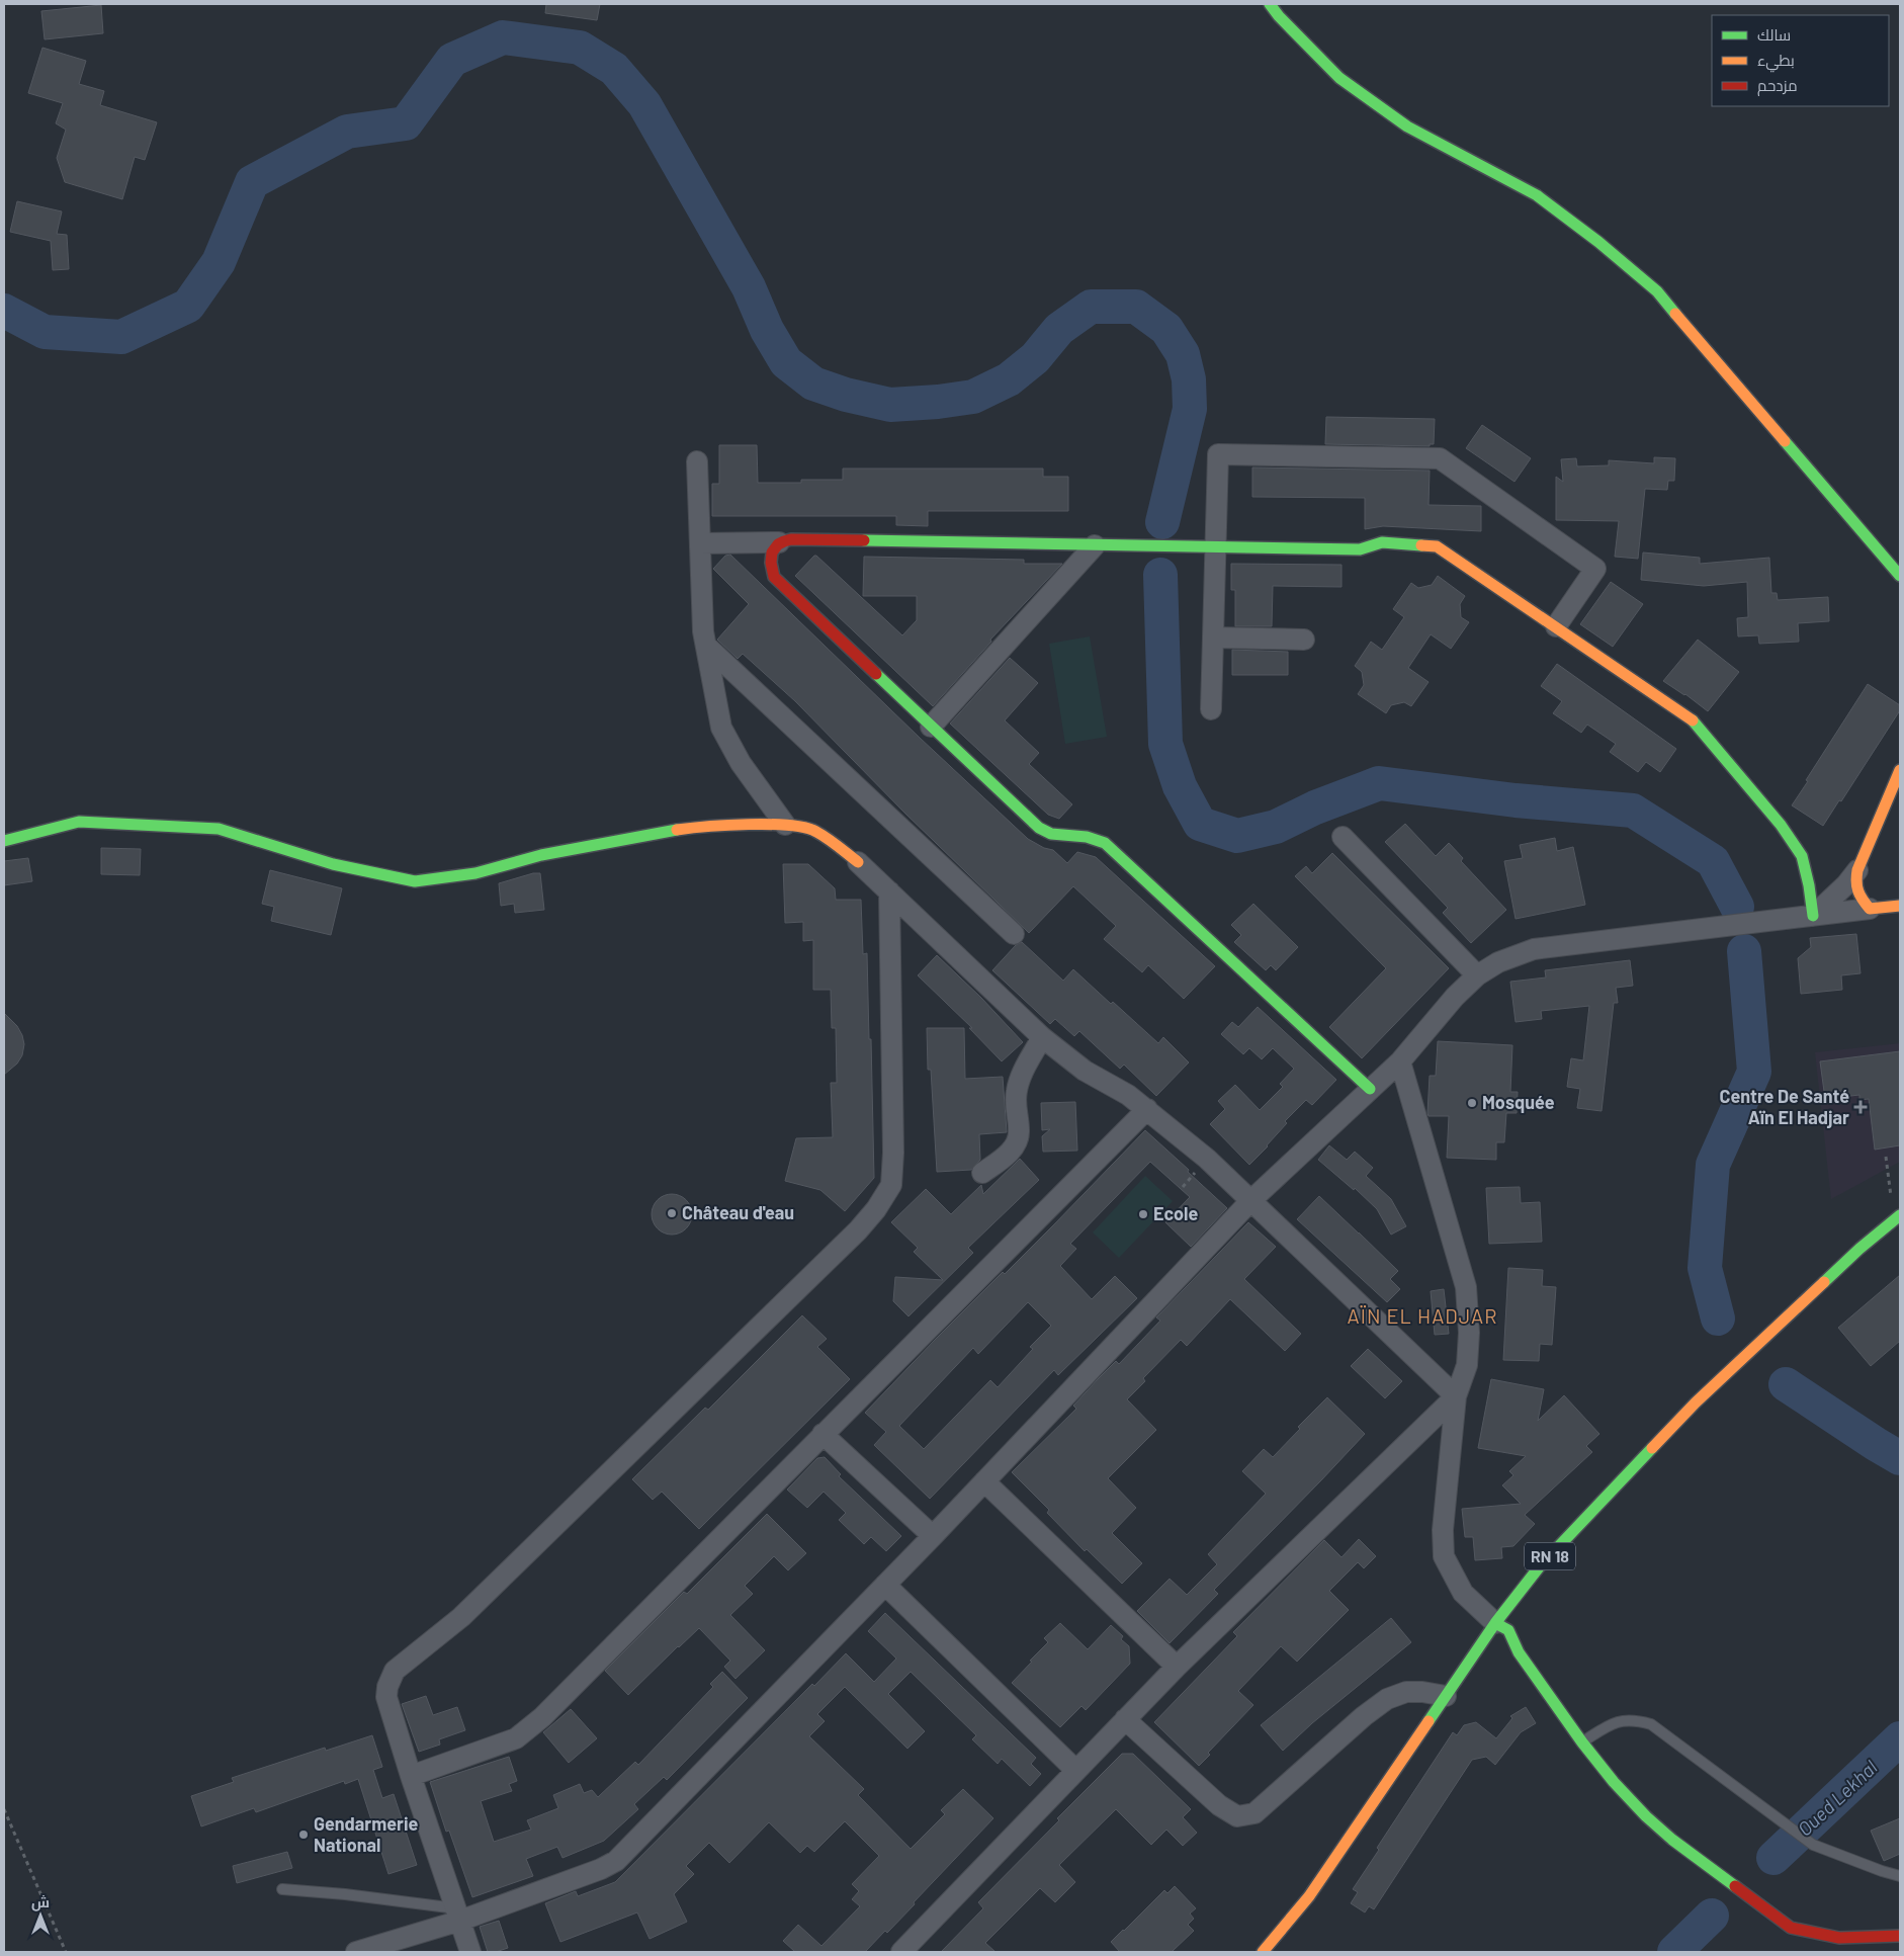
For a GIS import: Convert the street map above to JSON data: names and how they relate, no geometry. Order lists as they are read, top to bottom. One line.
{"streets":{"street":["RN 18"]},"districts":["AÏN EL HADJAR"],"water":["Oued Lekhal"],"places":{"other":["Mosquée","Château d'eau","Ecole","Gendarmerie National"],"health":["Centre De Santé Aïn El Hadjar"]},"legend":["سالك","بطيء","مزدحم"],"north":"top"}
